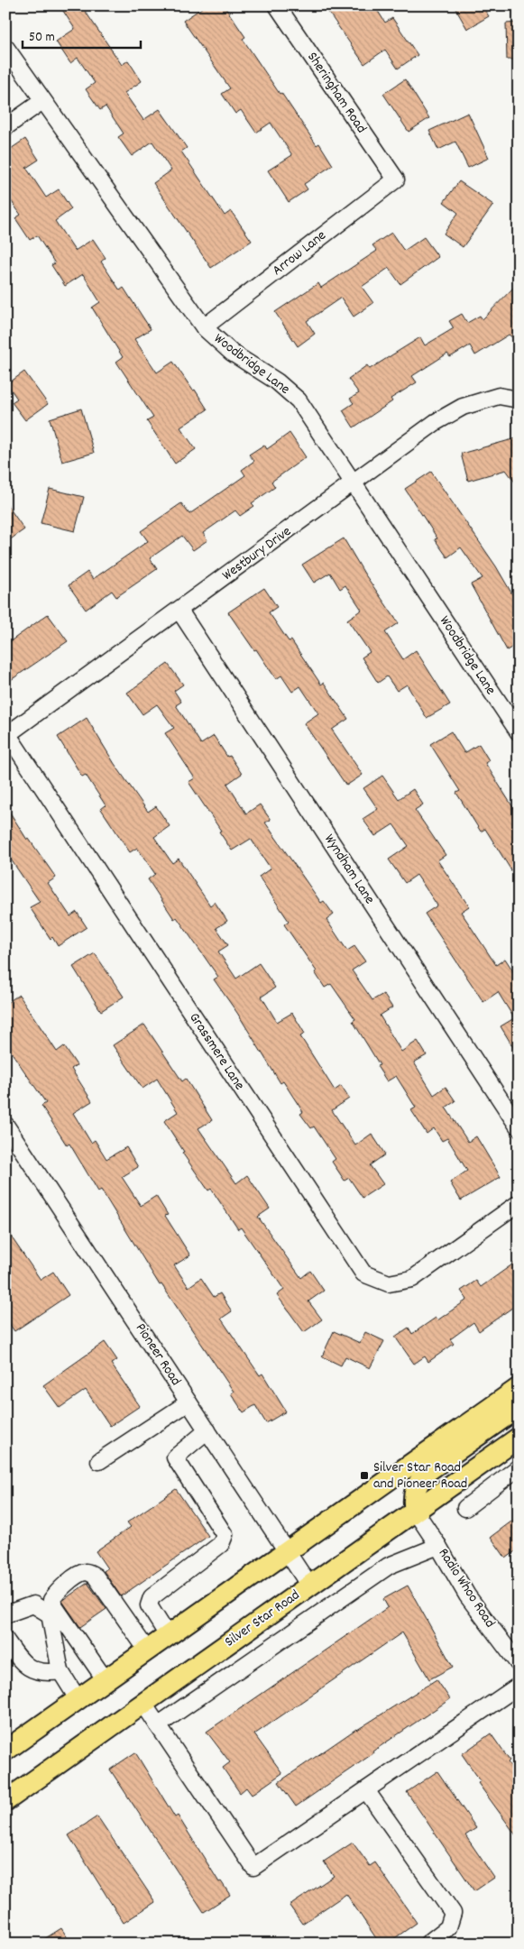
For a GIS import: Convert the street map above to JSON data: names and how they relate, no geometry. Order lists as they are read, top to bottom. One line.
{"streets":{"main road":["Silver Star Road"],"street":["Sheringham Road","Arrow Lane","Woodbridge Lane","Westbury Drive","Wyndham Lane","Grassmere Lane","Pioneer Road","Radio Whoo Road"]},"crossings":[["Sheringham Road","Arrow Lane"],["Arrow Lane","Woodbridge Lane"],["Woodbridge Lane","Westbury Drive"],["Westbury Drive","Wyndham Lane"],["Westbury Drive","Grassmere Lane"],["Pioneer Road","Silver Star Road"],["Radio Whoo Road","Silver Star Road"]],"places":{"transit":["Silver Star Road and Pioneer Road"]},"scale_bar":"50 m"}
